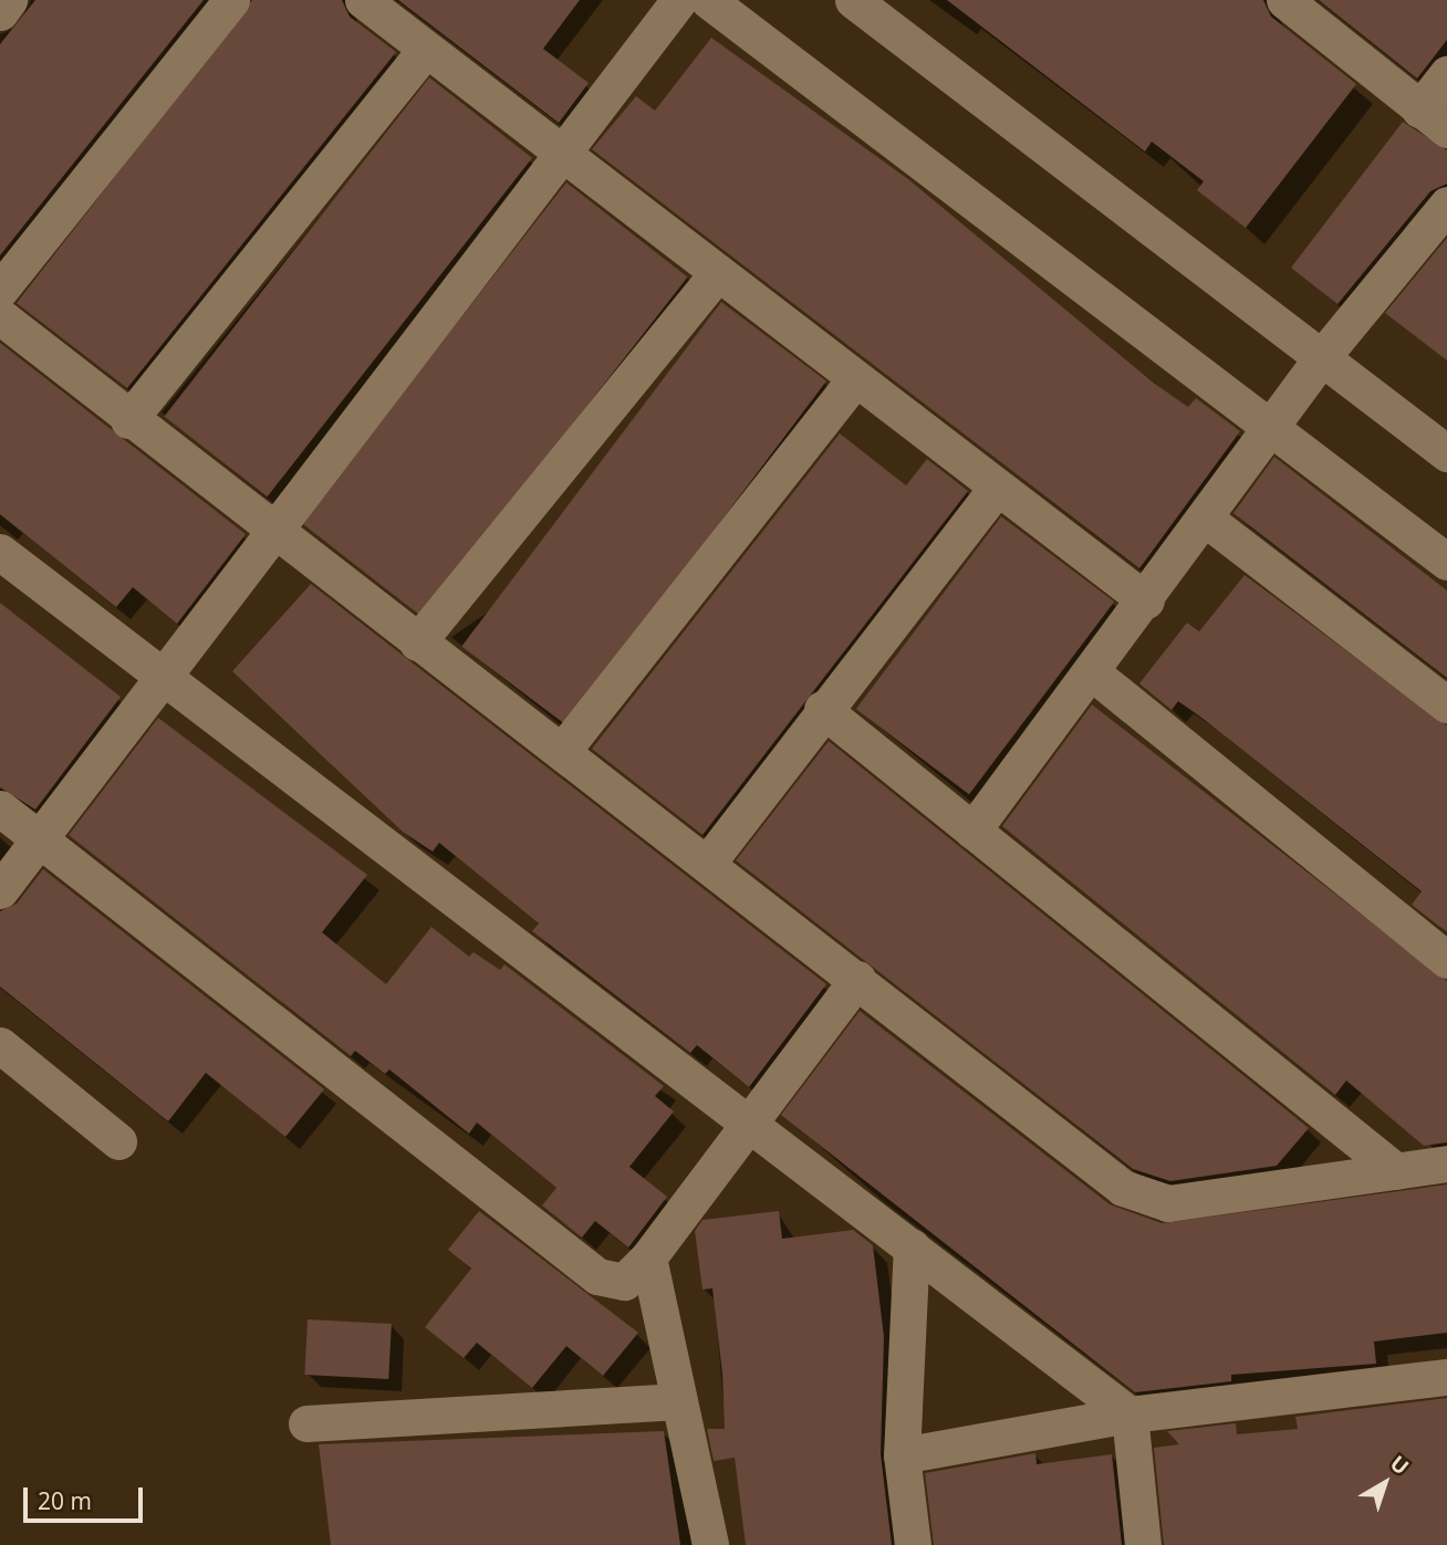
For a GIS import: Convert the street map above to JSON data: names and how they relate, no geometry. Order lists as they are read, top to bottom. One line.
{"scale_bar":"20 m","north":"top right"}
